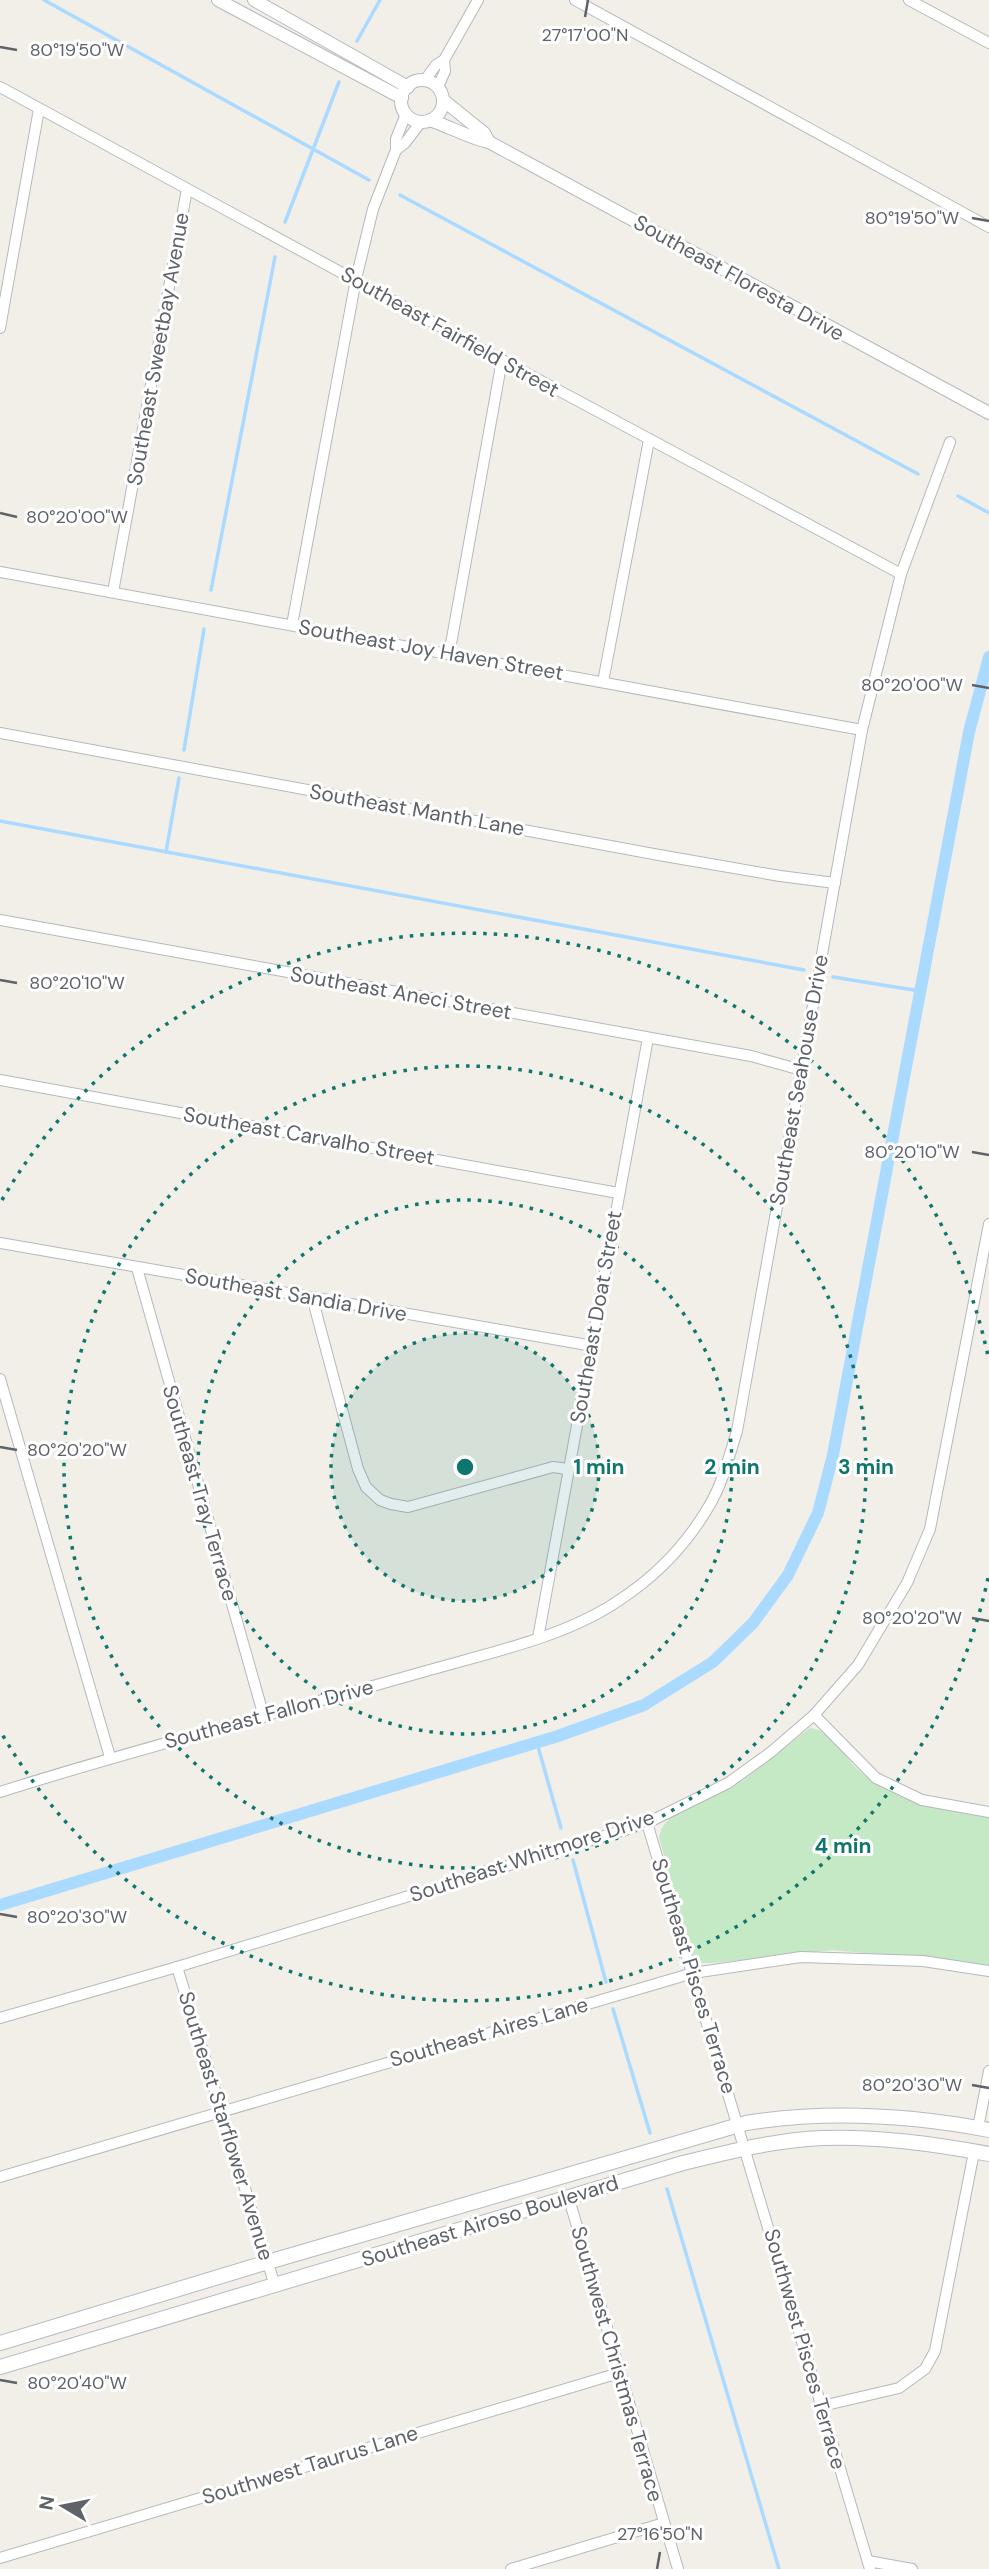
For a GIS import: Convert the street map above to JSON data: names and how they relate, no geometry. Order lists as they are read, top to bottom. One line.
{"streets":{"main road":["Southeast Airoso Boulevard"],"street":["Southeast Floresta Drive","Southeast Fairfield Street","Southeast Sweetbay Avenue","Southeast Joy Haven Street","Southeast Manth Lane","Southeast Aneci Street","Southeast Seahouse Drive","Southeast Carvalho Street","Southeast Sandia Drive","Southeast Doat Street","Southeast Tray Terrace","Southeast Fallon Drive","Southeast Whitmore Drive","Southeast Pisces Terrace","Southeast Aires Lane","Southeast Starflower Avenue","Southwest Pisces Terrace","Southwest Christmas Terrace","Southwest Taurus Lane"]},"crossings":[["Southeast Fairfield Street","Southeast Sweetbay Avenue"],["Southeast Fairfield Street","Southeast Seahouse Drive"],["Southeast Sweetbay Avenue","Southeast Joy Haven Street"],["Southeast Joy Haven Street","Southeast Seahouse Drive"],["Southeast Manth Lane","Southeast Seahouse Drive"],["Southeast Aneci Street","Southeast Seahouse Drive"],["Southeast Aneci Street","Southeast Doat Street"],["Southeast Seahouse Drive","Southeast Doat Street"],["Southeast Seahouse Drive","Southeast Fallon Drive"],["Southeast Carvalho Street","Southeast Doat Street"],["Southeast Sandia Drive","Southeast Doat Street"],["Southeast Sandia Drive","Southeast Tray Terrace"],["Southeast Doat Street","Southeast Fallon Drive"],["Southeast Tray Terrace","Southeast Fallon Drive"],["Southeast Whitmore Drive","Southeast Pisces Terrace"],["Southeast Whitmore Drive","Southeast Starflower Avenue"],["Southeast Pisces Terrace","Southeast Aires Lane"],["Southeast Pisces Terrace","Southeast Airoso Boulevard"],["Southeast Pisces Terrace","Southwest Pisces Terrace"],["Southeast Aires Lane","Southeast Starflower Avenue"],["Southeast Starflower Avenue","Southeast Airoso Boulevard"],["Southeast Airoso Boulevard","Southwest Pisces Terrace"],["Southeast Airoso Boulevard","Southwest Christmas Terrace"],["Southwest Christmas Terrace","Southwest Taurus Lane"]],"north":"left","coordinates":["27°17'00\"N","80°19'50\"W","80°20'00\"W","80°20'10\"W","80°20'20\"W","80°20'30\"W","80°20'40\"W","27°16'50\"N"],"rings":["1 min","2 min","3 min","4 min"]}
